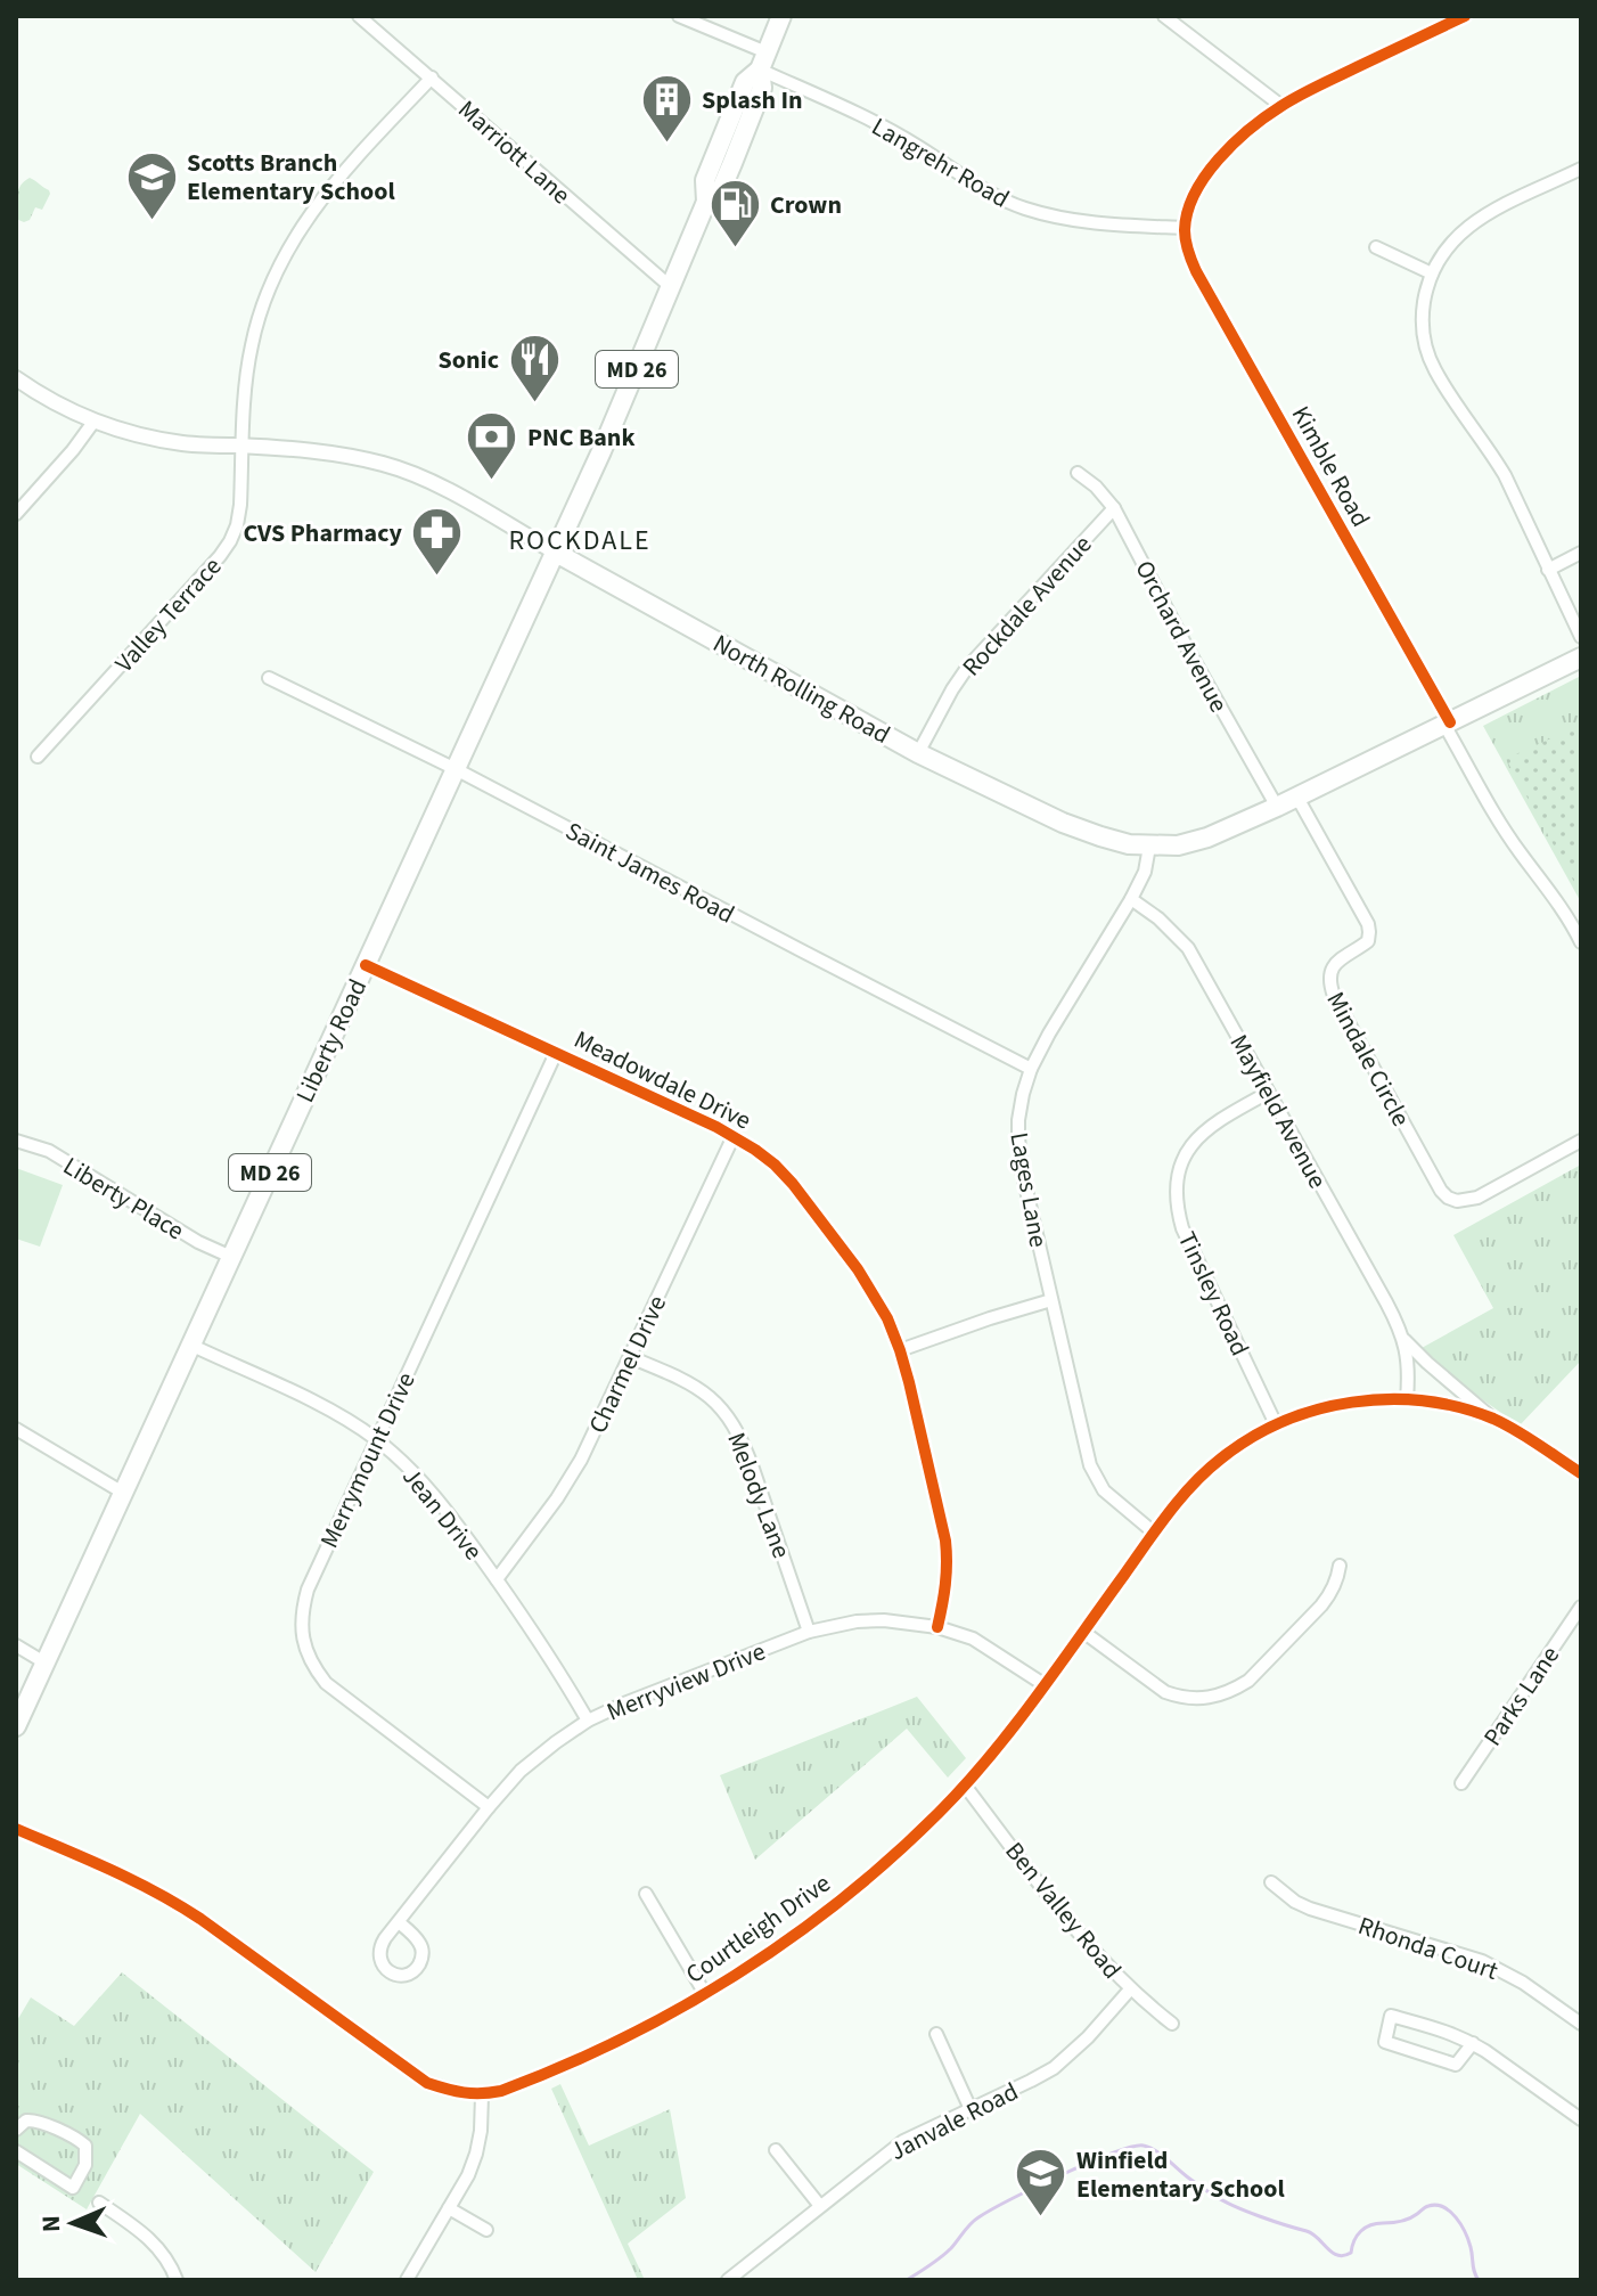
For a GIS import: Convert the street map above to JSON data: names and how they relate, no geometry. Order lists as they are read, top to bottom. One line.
{"streets":{"main road":["MD 26","North Rolling Road","Liberty Road"],"street":["Marriott Lane","Langrehr Road","Kimble Road","Rockdale Avenue","Valley Terrace","Orchard Avenue","Saint James Road","Mindale Circle","Meadowdale Drive","Mayfield Avenue","Lages Lane","Liberty Place","Tinsley Road","Charmel Drive","Merrymount Drive","Melody Lane","Jean Drive","Merryview Drive","Parks Lane","Ben Valley Road","Courtleigh Drive","Rhonda Court","Janvale Road"]},"crossings":[["Marriott Lane","Valley Terrace"],["Marriott Lane","Liberty Road"],["Langrehr Road","Kimble Road"],["Langrehr Road","Liberty Road"],["Kimble Road","North Rolling Road"],["Rockdale Avenue","Orchard Avenue"],["Rockdale Avenue","North Rolling Road"],["Valley Terrace","North Rolling Road"],["Orchard Avenue","North Rolling Road"],["North Rolling Road","Liberty Road"],["North Rolling Road","Mindale Circle"],["North Rolling Road","Lages Lane"],["Saint James Road","Liberty Road"],["Saint James Road","Lages Lane"],["Liberty Road","Meadowdale Drive"],["Liberty Road","Liberty Place"],["Liberty Road","Jean Drive"],["Meadowdale Drive","Charmel Drive"],["Meadowdale Drive","Merrymount Drive"],["Meadowdale Drive","Merryview Drive"],["Mayfield Avenue","Lages Lane"],["Mayfield Avenue","Tinsley Road"],["Mayfield Avenue","Courtleigh Drive"],["Lages Lane","Courtleigh Drive"],["Tinsley Road","Courtleigh Drive"],["Charmel Drive","Melody Lane"],["Charmel Drive","Jean Drive"],["Merrymount Drive","Jean Drive"],["Merrymount Drive","Merryview Drive"],["Melody Lane","Merryview Drive"],["Jean Drive","Merryview Drive"],["Merryview Drive","Courtleigh Drive"],["Ben Valley Road","Courtleigh Drive"],["Ben Valley Road","Janvale Road"]],"districts":["ROCKDALE"],"places":{"building":["Splash In"],"school or university":["Scotts Branch Elementary School","Winfield Elementary School"],"fuel station":["Crown"],"restaurant":["Sonic"],"bank":["PNC Bank"],"pharmacy":["CVS Pharmacy"]},"north":"left"}
